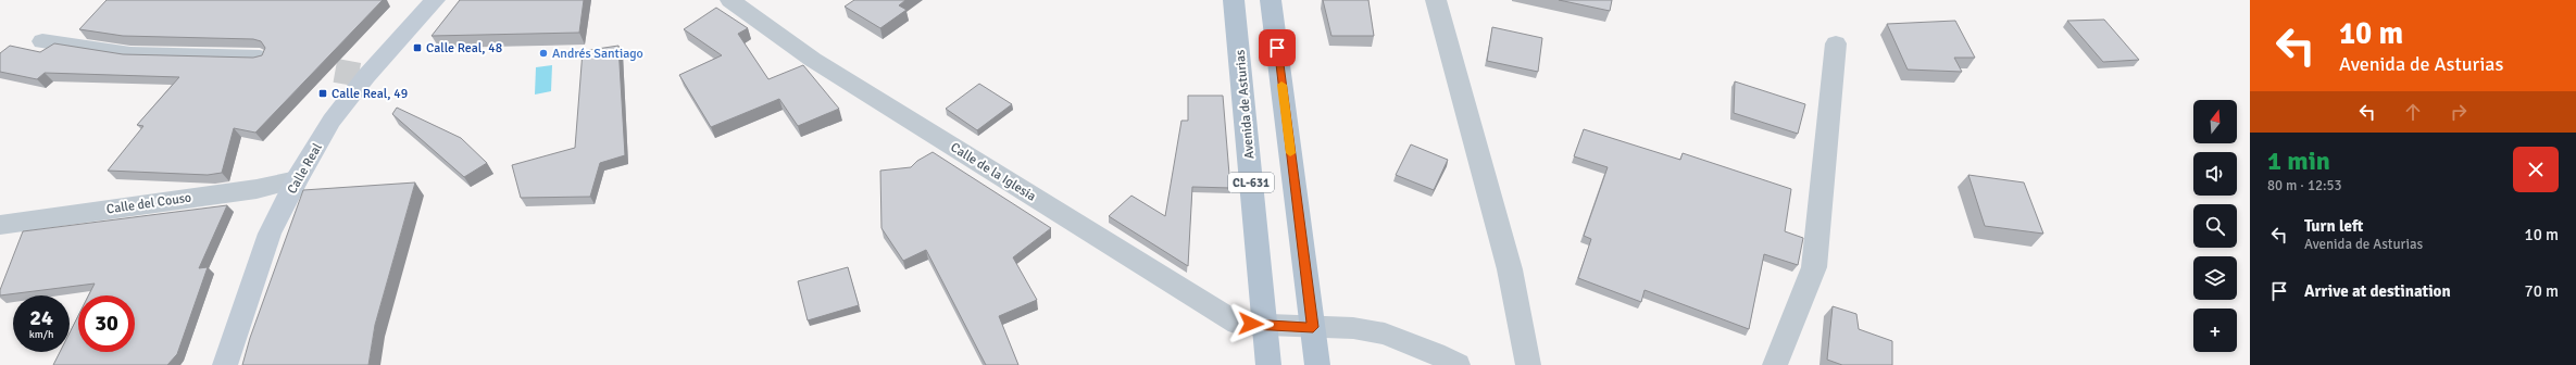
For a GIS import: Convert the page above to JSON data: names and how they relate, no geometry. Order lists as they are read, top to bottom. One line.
{"streets":{"main road":["Avenida de Asturias","Calle Real","CL-631"],"street":["Calle de la Iglesia","Calle del Couso"]},"crossings":[["Avenida de Asturias","Calle de la Iglesia"],["Calle Real","Calle del Couso"],["Calle de la Iglesia","CL-631"]],"places":{"transit":["Calle Real, 48","Calle Real, 49"],"other":["Andrés Santiago"]},"north":"top","page":{"turn":["10 m","Avenida de Asturias"],"map_buttons":"+","heading":["1 min","80 m · 12:53"],"list":[{"name":"Turn left","note":"Avenida de Asturias","value":"10 m"},{"name":"Arrive at destination","value":"70 m"}],"speed":"24 km/h","limit":"30"}}
